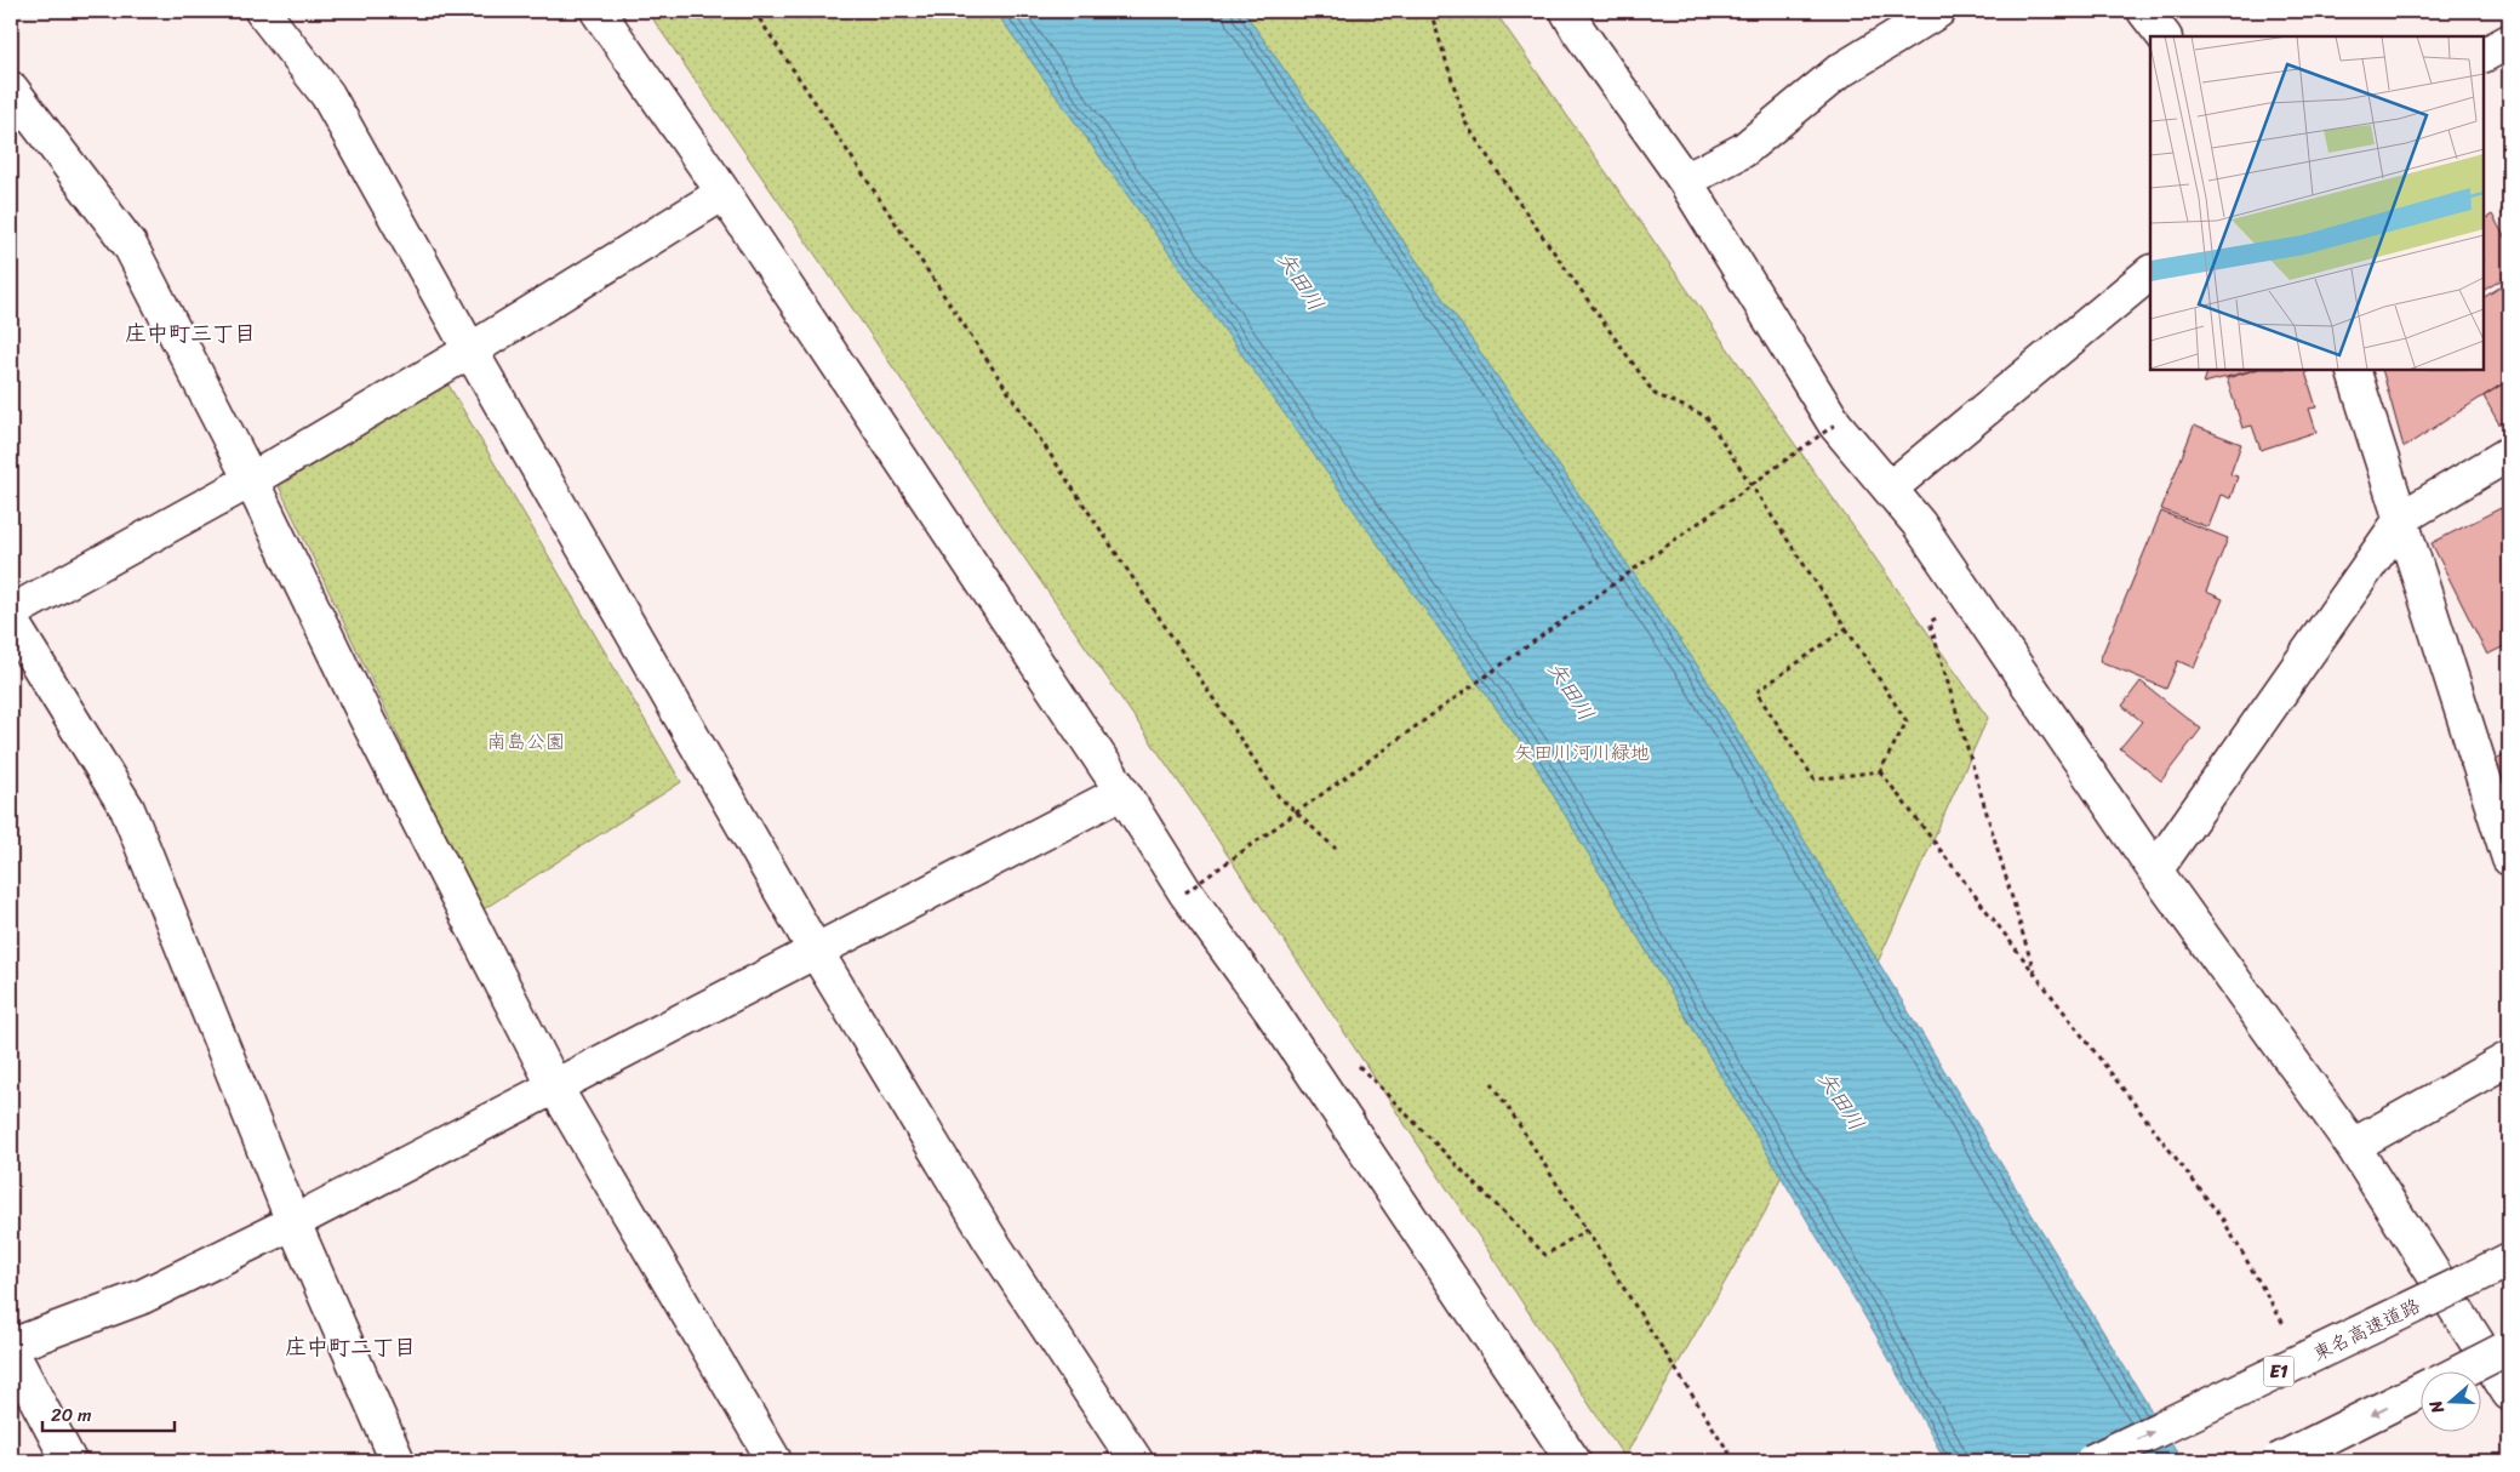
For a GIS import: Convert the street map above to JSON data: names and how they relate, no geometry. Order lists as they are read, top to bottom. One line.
{"streets":{"main road":["東名高速道路","E1"]},"districts":["庄中町三丁目","庄中町二丁目"],"water":["矢田川"],"parks":["南島公園","矢田川河川緑地"],"scale_bar":"20 m","north":"left"}
